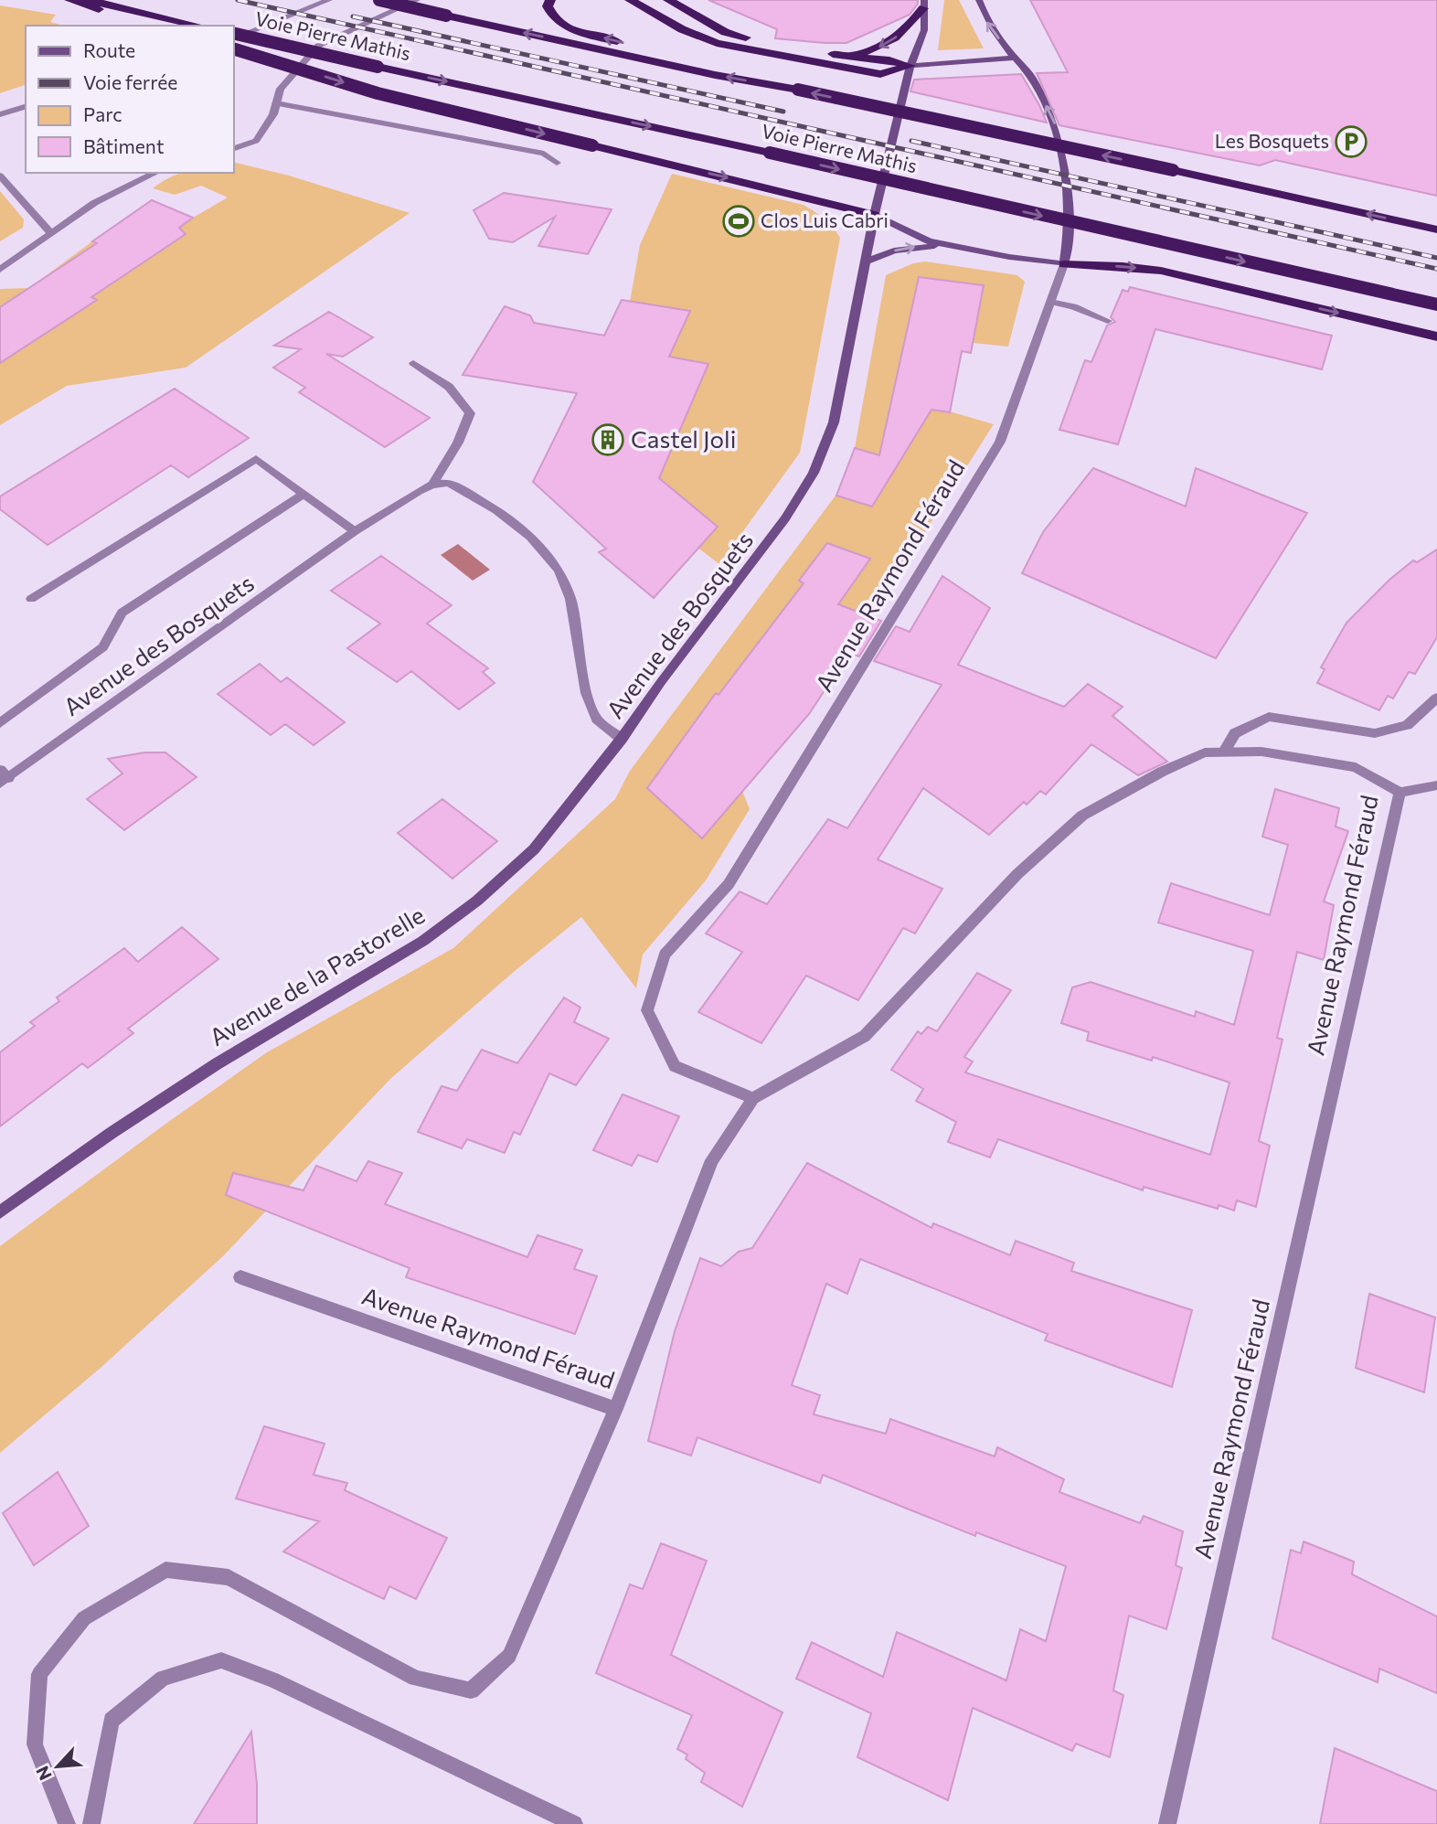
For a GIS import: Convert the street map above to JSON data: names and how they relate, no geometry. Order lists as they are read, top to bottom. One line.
{"streets":{"highway":["Voie Pierre Mathis"],"main road":["Avenue Raymond Féraud","Avenue des Bosquets","Avenue de la Pastorelle"]},"crossings":[["Avenue des Bosquets","Avenue de la Pastorelle"]],"places":{"parking":["Les Bosquets"],"sports":["Clos Luis Cabri"],"building":["Castel Joli"]},"legend":["Route","Voie ferrée","Parc","Bâtiment"],"north":"bottom left"}
